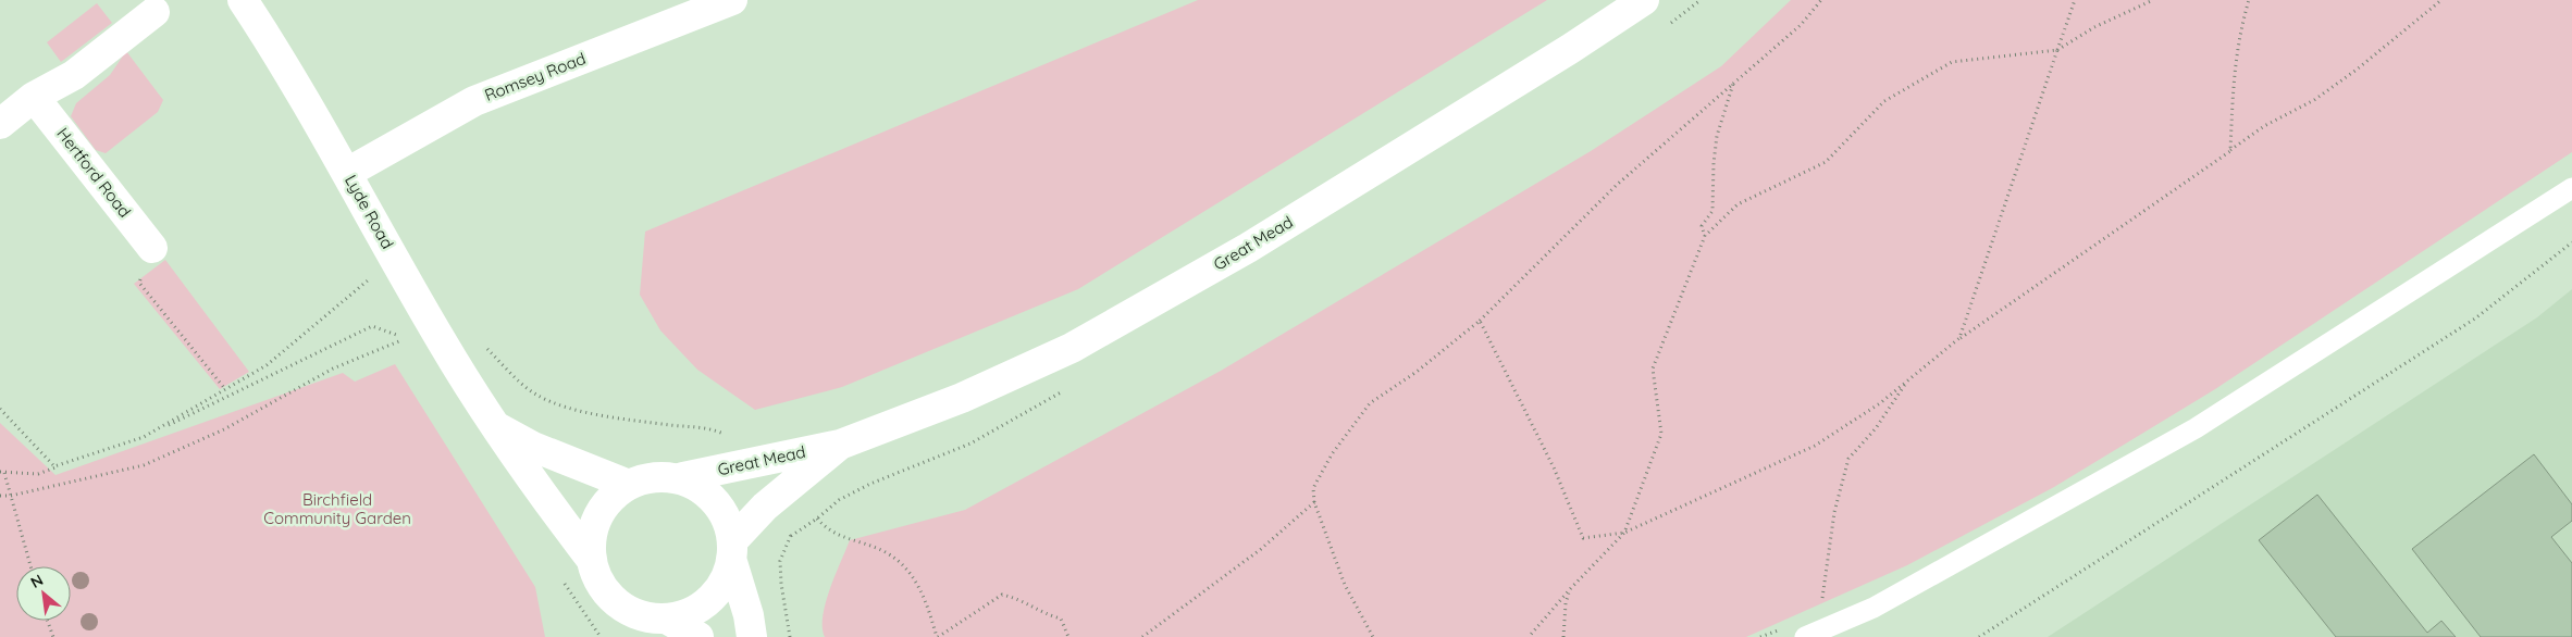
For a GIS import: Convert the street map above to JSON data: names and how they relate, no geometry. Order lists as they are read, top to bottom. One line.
{"streets":{"street":["Romsey Road","Hertford Road","Lyde Road","Great Mead"]},"crossings":[["Romsey Road","Lyde Road"],["Lyde Road","Great Mead"]],"parks":["Birchfield Community Garden"],"north":"top left"}
